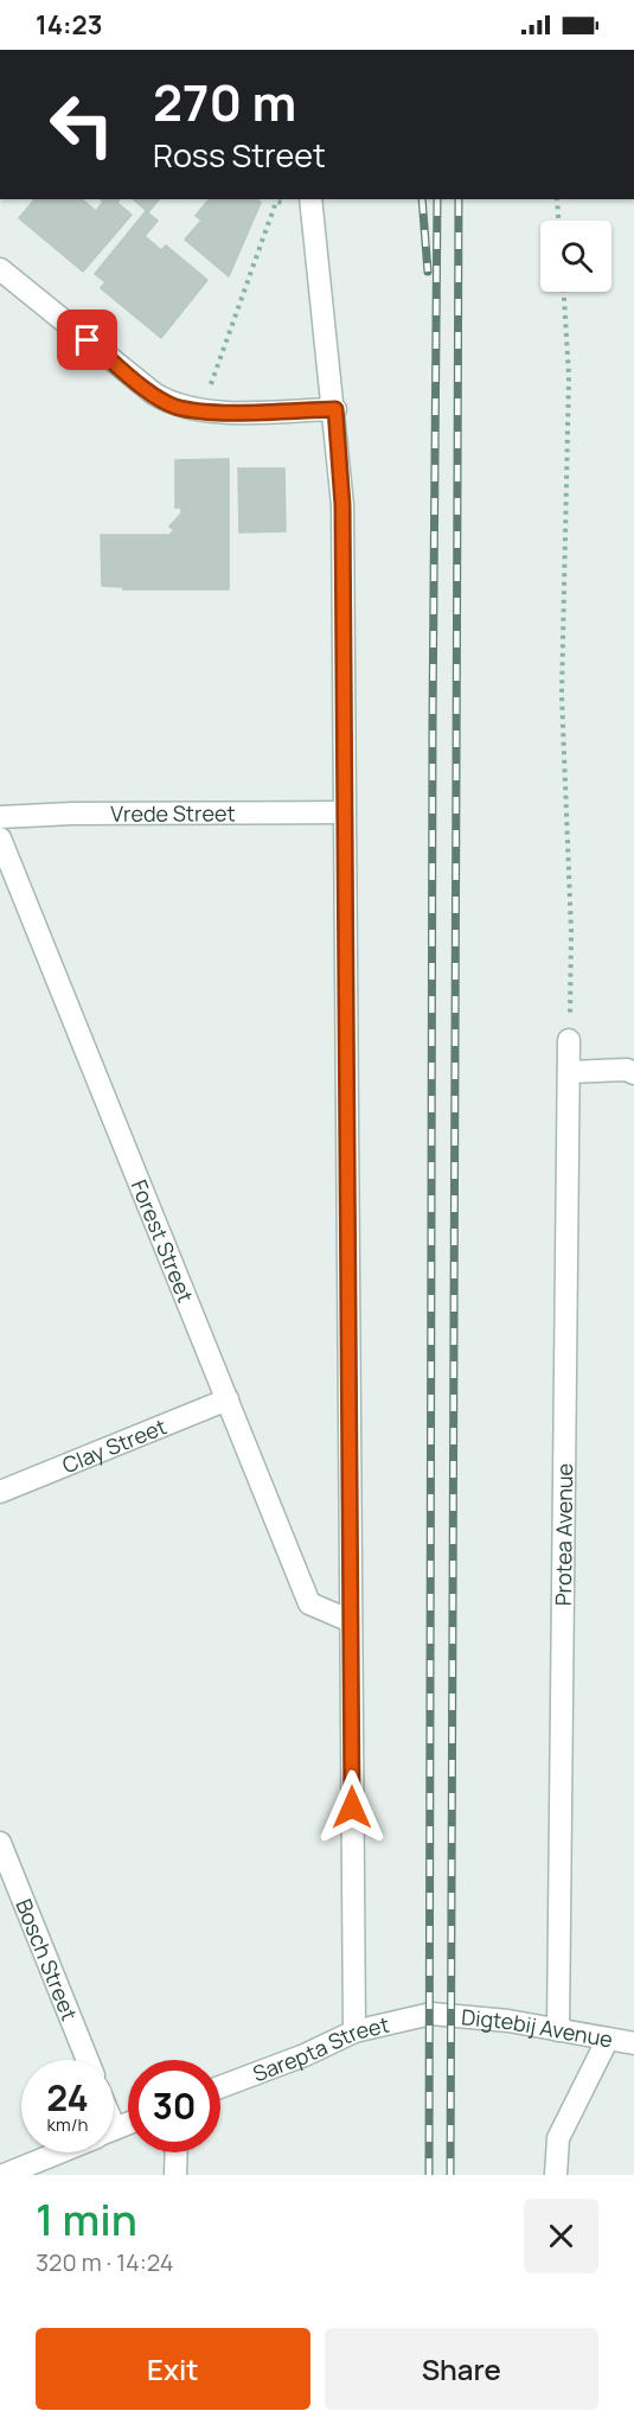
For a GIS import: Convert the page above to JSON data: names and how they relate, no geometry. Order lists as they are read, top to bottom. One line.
{"streets":{"street":["Vrede Street","Forest Street","Clay Street","Protea Avenue","Bosch Street","Digtebij Avenue","Sarepta Street"]},"crossings":[["Forest Street","Clay Street"],["Protea Avenue","Digtebij Avenue"],["Digtebij Avenue","Sarepta Street"]],"page":{"status":"14:23","turn":["270 m","Ross Street"],"speed":"24 km/h","limit":"30","heading":["1 min","320 m · 14:24"],"buttons":["Exit","Share"]}}
